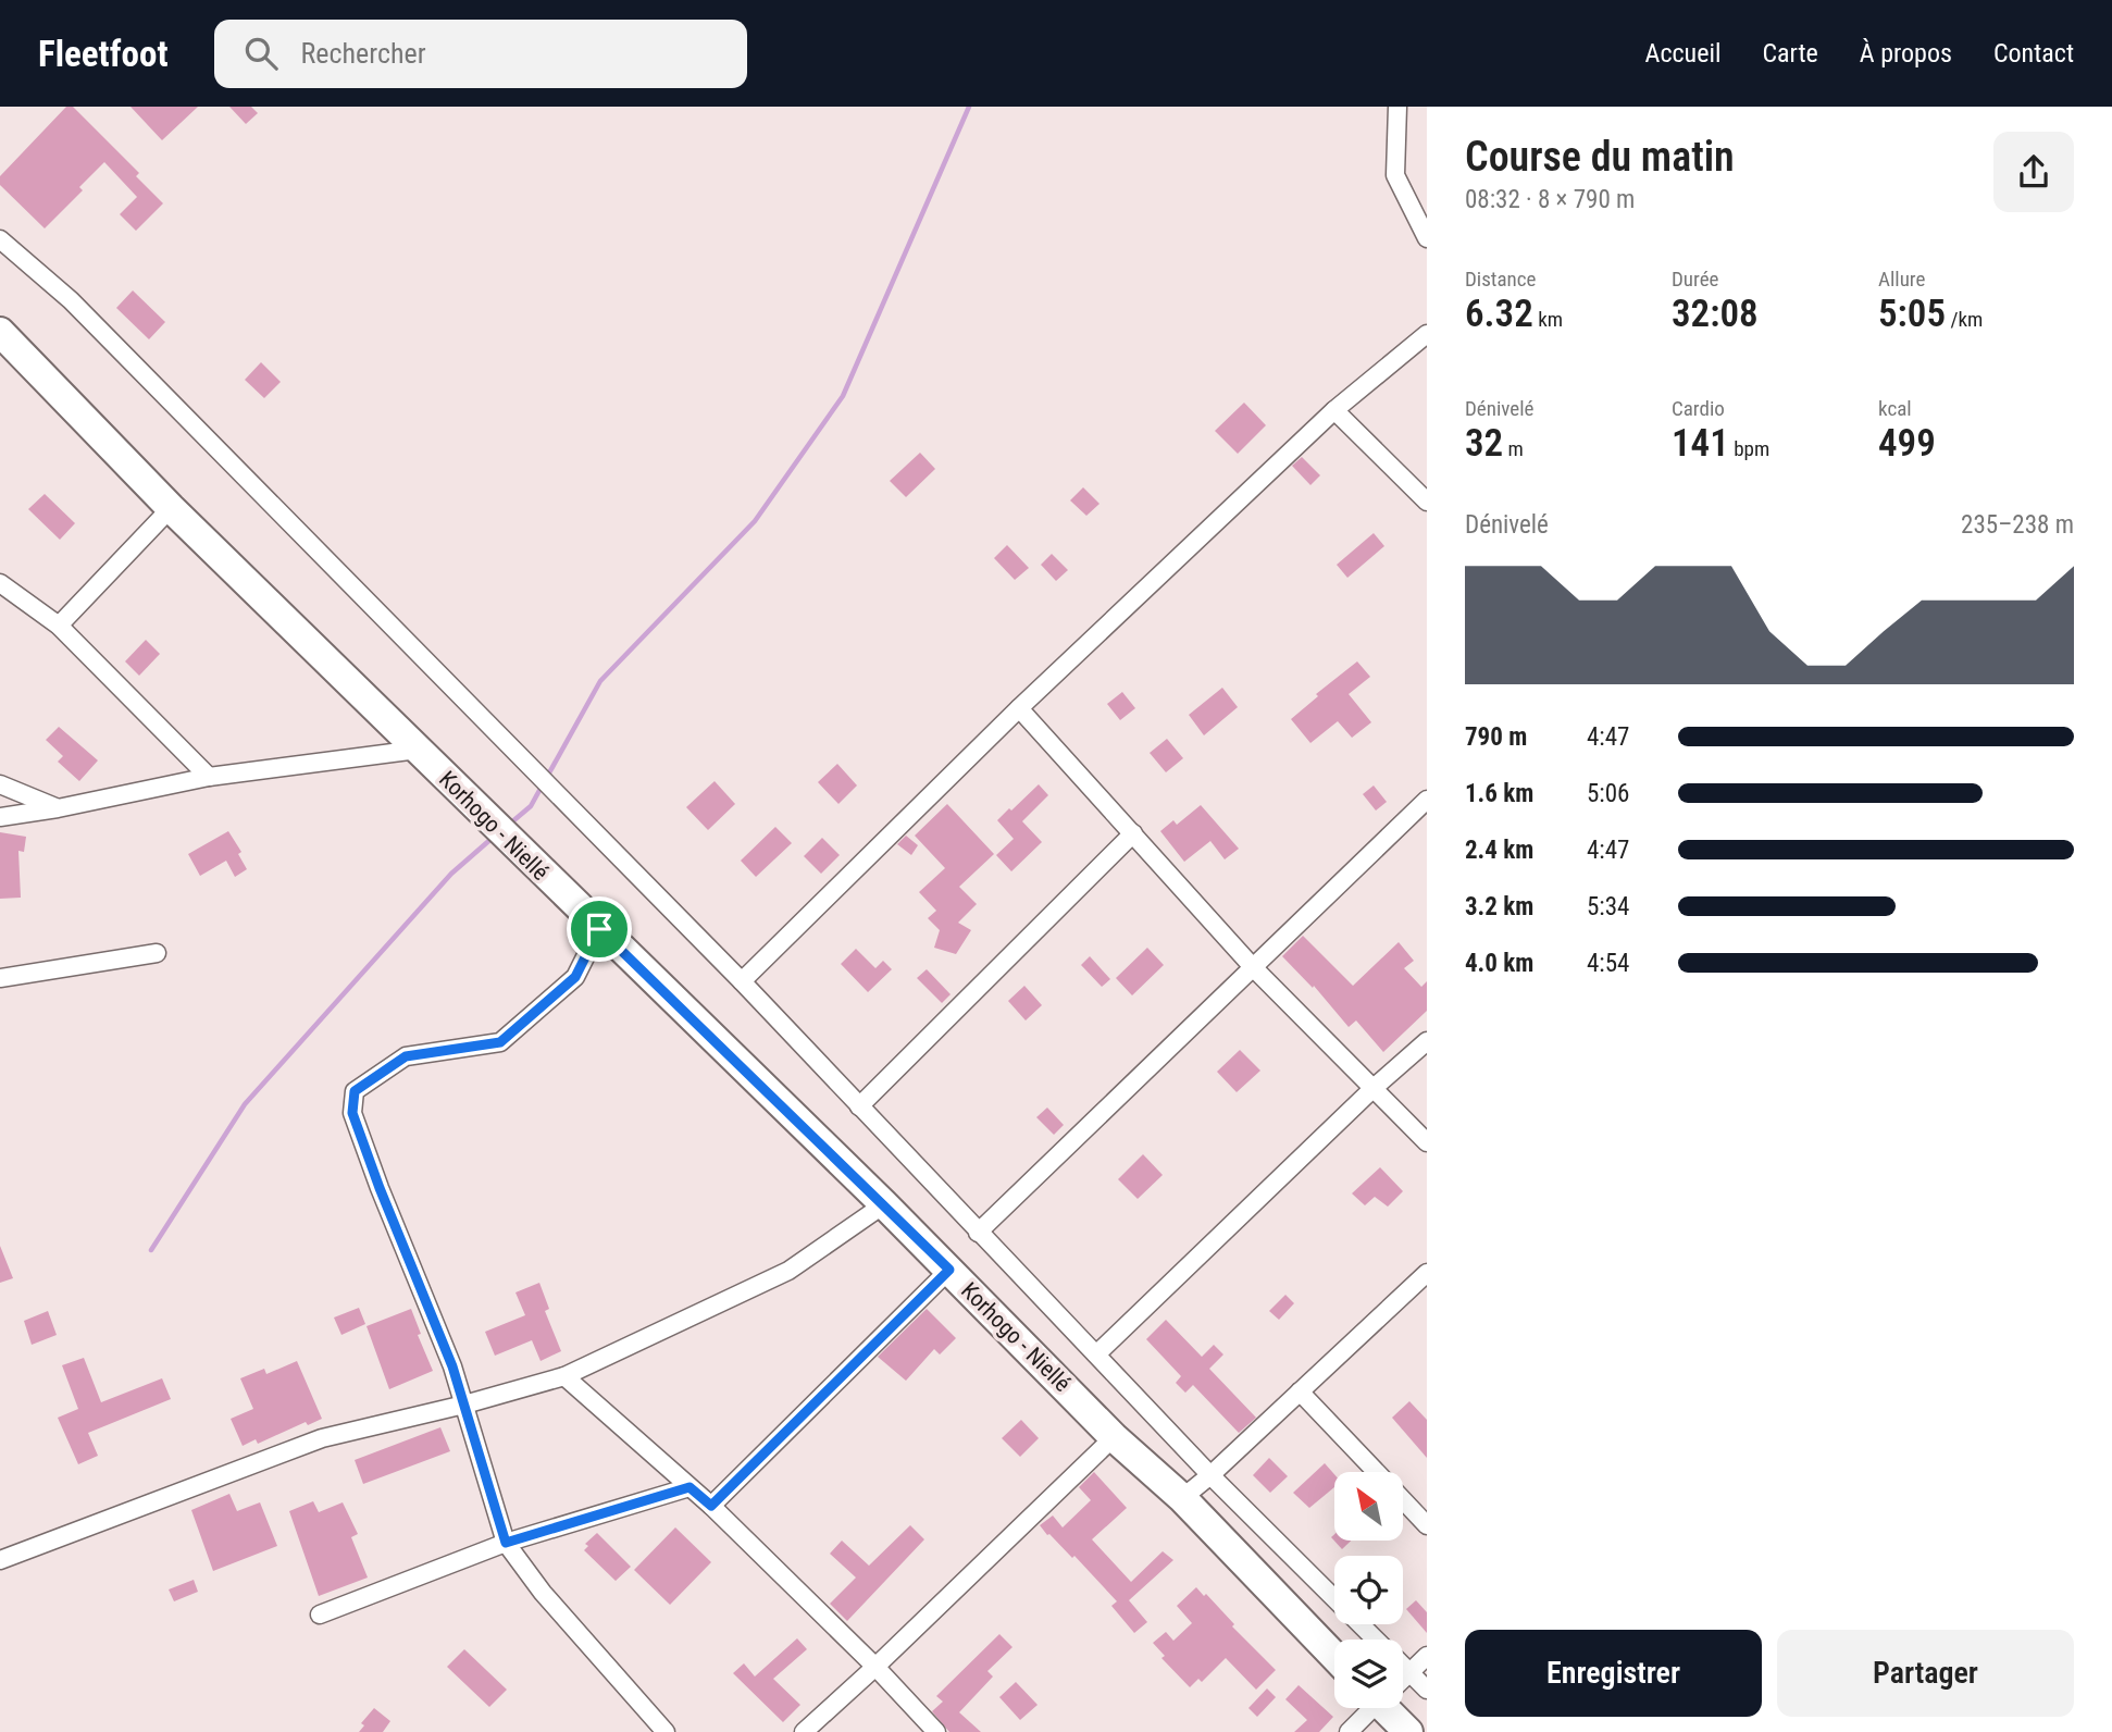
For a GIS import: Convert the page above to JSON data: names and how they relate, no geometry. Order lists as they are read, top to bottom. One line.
{"streets":{"main road":["Korhogo - Niellé"]},"north":"top left","page":{"header":"Fleetfoot","search":"Rechercher","nav":["Accueil","Carte","À propos","Contact"],"heading":["Course du matin","08:32 · 8 × 790 m"],"stats":[["Distance","6.32 km"],["Durée","32:08"],["Allure","5:05 /km"],["Dénivelé","32 m"],["Cardio","141 bpm"],["kcal","499"]],"chart":["Dénivelé","235–238 m"],"list":[{"name":"790 m","note":"4:47"},{"name":"1.6 km","note":"5:06"},{"name":"2.4 km","note":"4:47"},{"name":"3.2 km","note":"5:34"},{"name":"4.0 km","note":"4:54"}],"buttons":["Enregistrer","Partager"]}}
